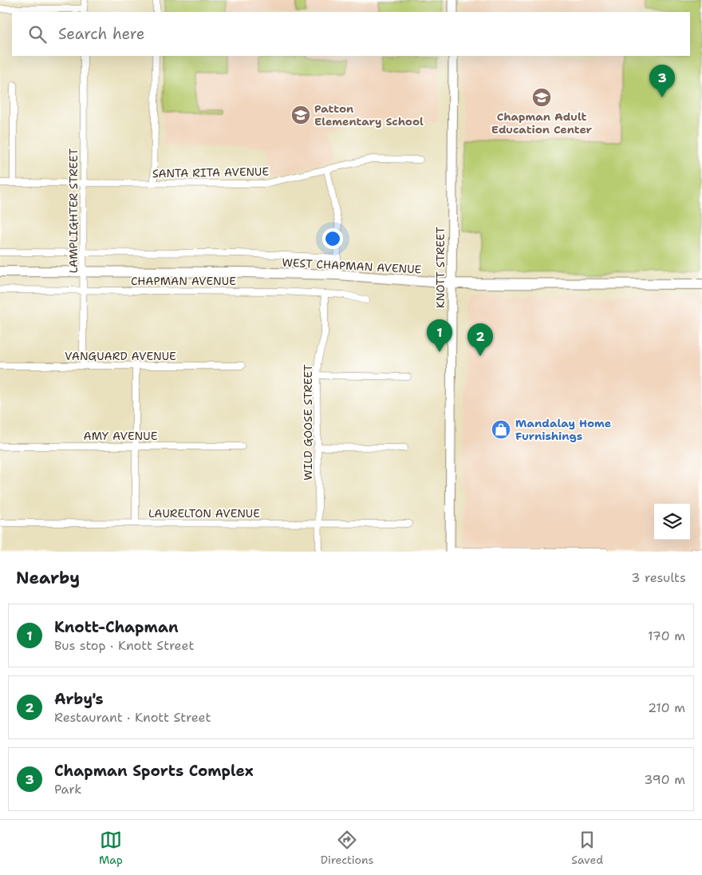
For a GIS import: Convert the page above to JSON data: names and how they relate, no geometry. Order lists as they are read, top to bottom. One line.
{"streets":{"main road":["WEST CHAPMAN AVENUE","KNOTT STREET"],"street":["SANTA RITA AVENUE","LAMPLIGHTER STREET","CHAPMAN AVENUE","VANGUARD AVENUE","WILD GOOSE STREET","AMY AVENUE","LAURELTON AVENUE"]},"crossings":[["SANTA RITA AVENUE","LAMPLIGHTER STREET"],["LAMPLIGHTER STREET","WEST CHAPMAN AVENUE"],["LAMPLIGHTER STREET","CHAPMAN AVENUE"],["LAMPLIGHTER STREET","VANGUARD AVENUE"],["WEST CHAPMAN AVENUE","KNOTT STREET"],["CHAPMAN AVENUE","WILD GOOSE STREET"],["WILD GOOSE STREET","LAURELTON AVENUE"]],"places":{"school or university":["Chapman Adult Education Center","Patton Elementary School"],"shop":["Mandalay Home Furnishings"]},"page":{"search":"Search here","pins":["3","1","2"],"heading":["Nearby","3 results"],"list":[{"mark":"1","name":"Knott-Chapman","note":"Bus stop · Knott Street","value":"170 m"},{"mark":"2","name":"Arby's","note":"Restaurant · Knott Street","value":"210 m"},{"mark":"3","name":"Chapman Sports Complex","note":"Park","value":"390 m"}],"nav":["Map","Directions","Saved"]}}
